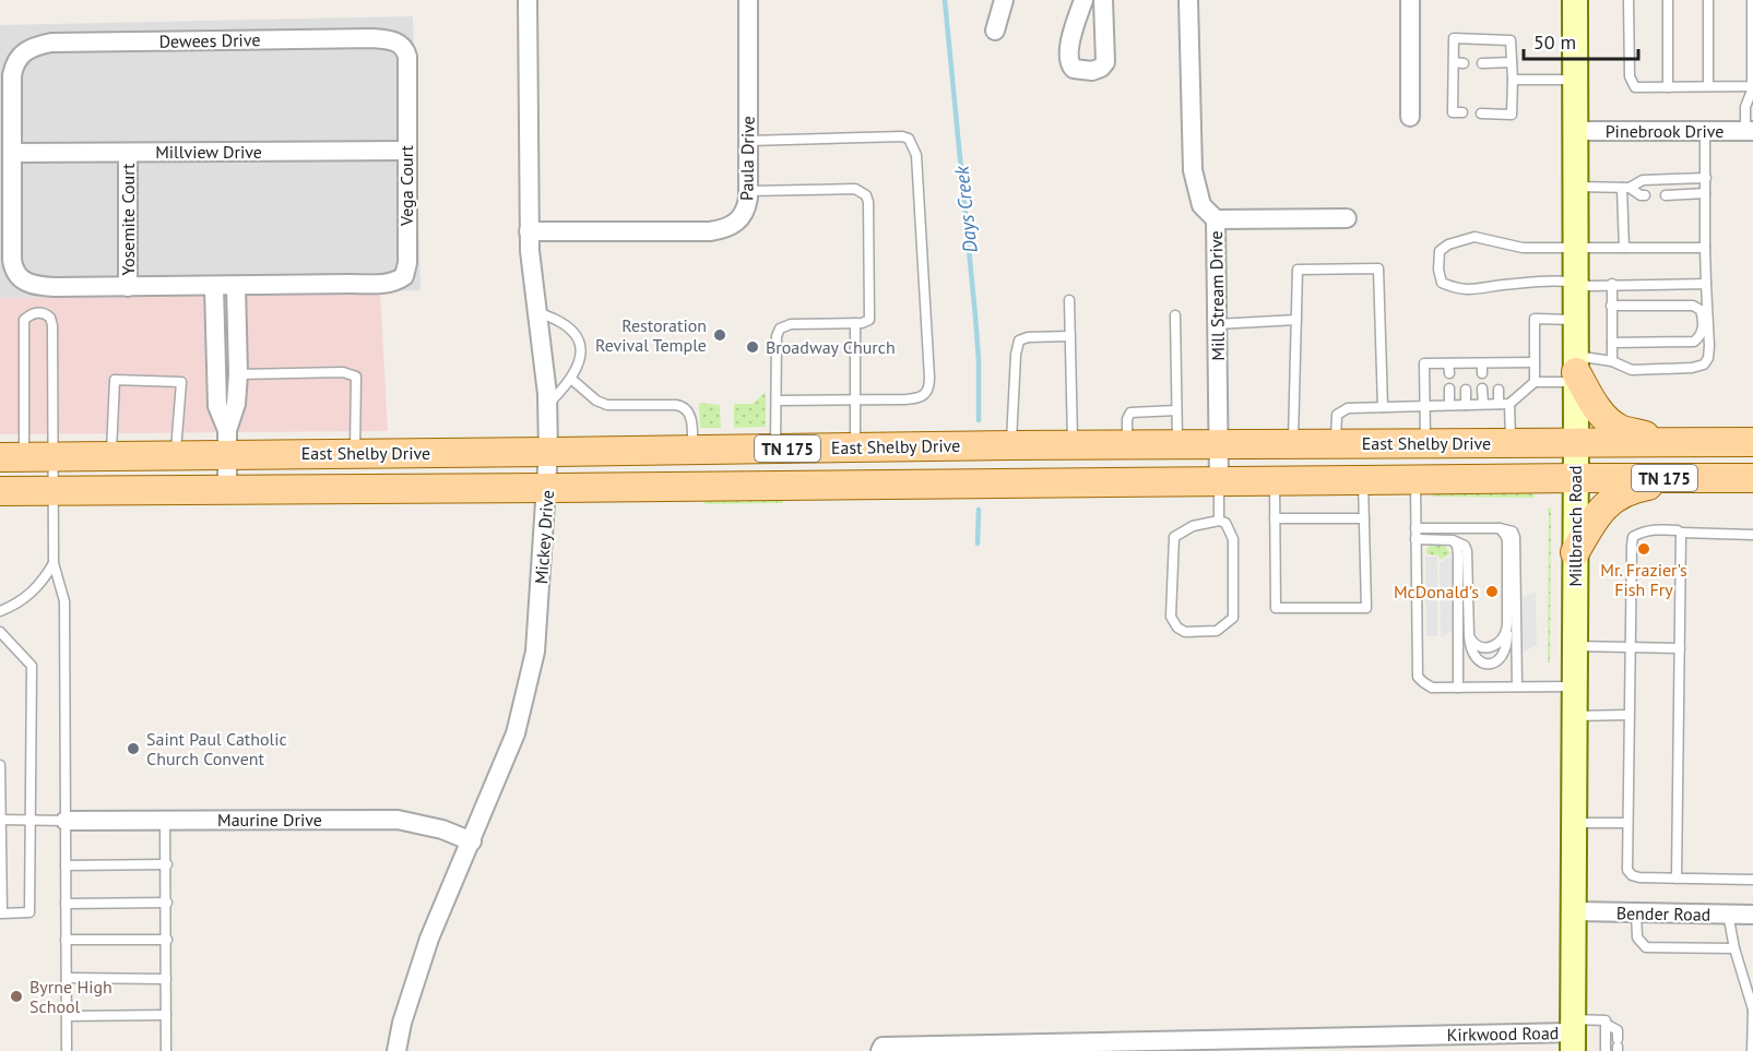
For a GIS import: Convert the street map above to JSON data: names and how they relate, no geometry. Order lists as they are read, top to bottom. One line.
{"streets":{"main road":["East Shelby Drive","TN 175","Millbranch Road"],"street":["Dewees Drive","Pinebrook Drive","Millview Drive","Paula Drive","Vega Court","Yosemite Court","Mill Stream Drive","Mickey Drive","Maurine Drive","Bender Road","Kirkwood Road"]},"crossings":[["Dewees Drive","Millview Drive"],["Dewees Drive","Vega Court"],["Pinebrook Drive","Millbranch Road"],["Millview Drive","Vega Court"],["Millview Drive","Yosemite Court"],["Paula Drive","Mickey Drive"],["Vega Court","Yosemite Court"],["Mill Stream Drive","East Shelby Drive"],["East Shelby Drive","Millbranch Road"],["East Shelby Drive","Mickey Drive"],["Millbranch Road","Bender Road"],["Millbranch Road","Kirkwood Road"],["Mickey Drive","Maurine Drive"]],"water":["Days Creek"],"places":["Restoration Revival Temple","Broadway Church","Mr. Frazier's Fish Fry","McDonald's","Saint Paul Catholic Church Convent","Byrne High School"],"scale_bar":"50 m"}
